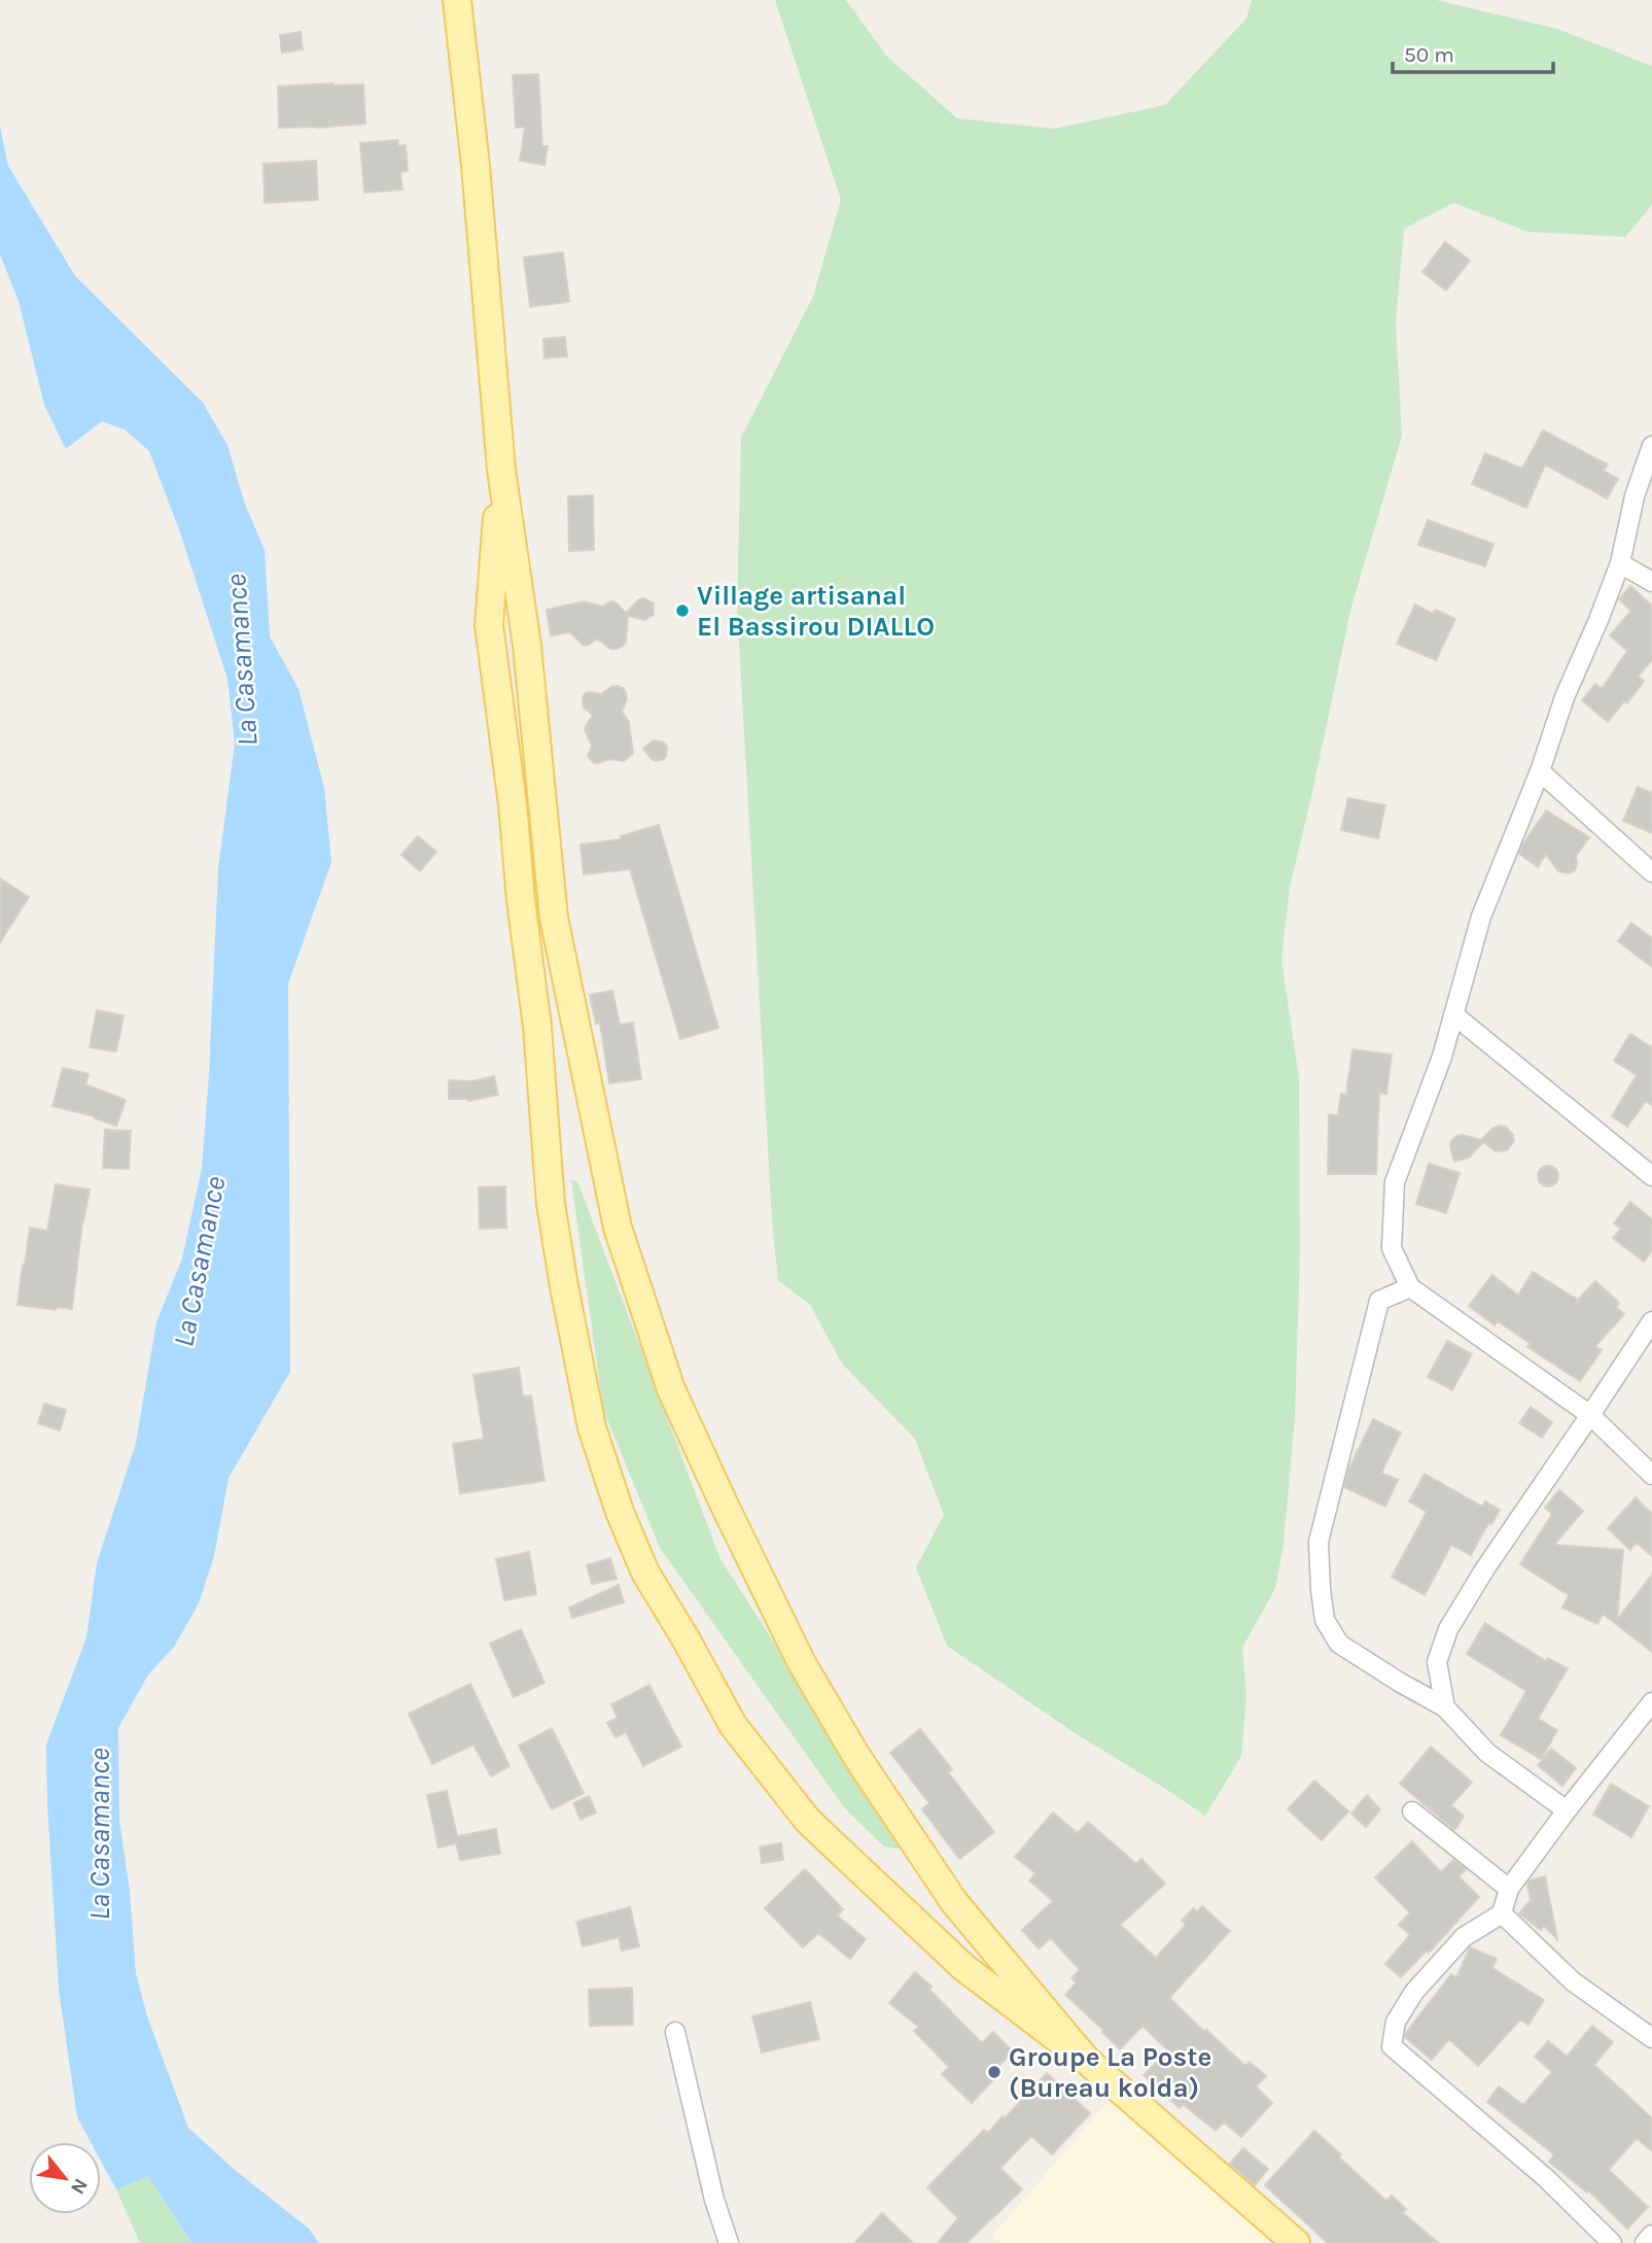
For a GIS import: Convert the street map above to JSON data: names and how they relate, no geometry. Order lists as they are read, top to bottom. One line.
{"water":["La Casamance"],"places":["Village artisanal El Bassirou DIALLO","Groupe La Poste (Bureau kolda)"],"scale_bar":"50 m","north":"bottom right"}
